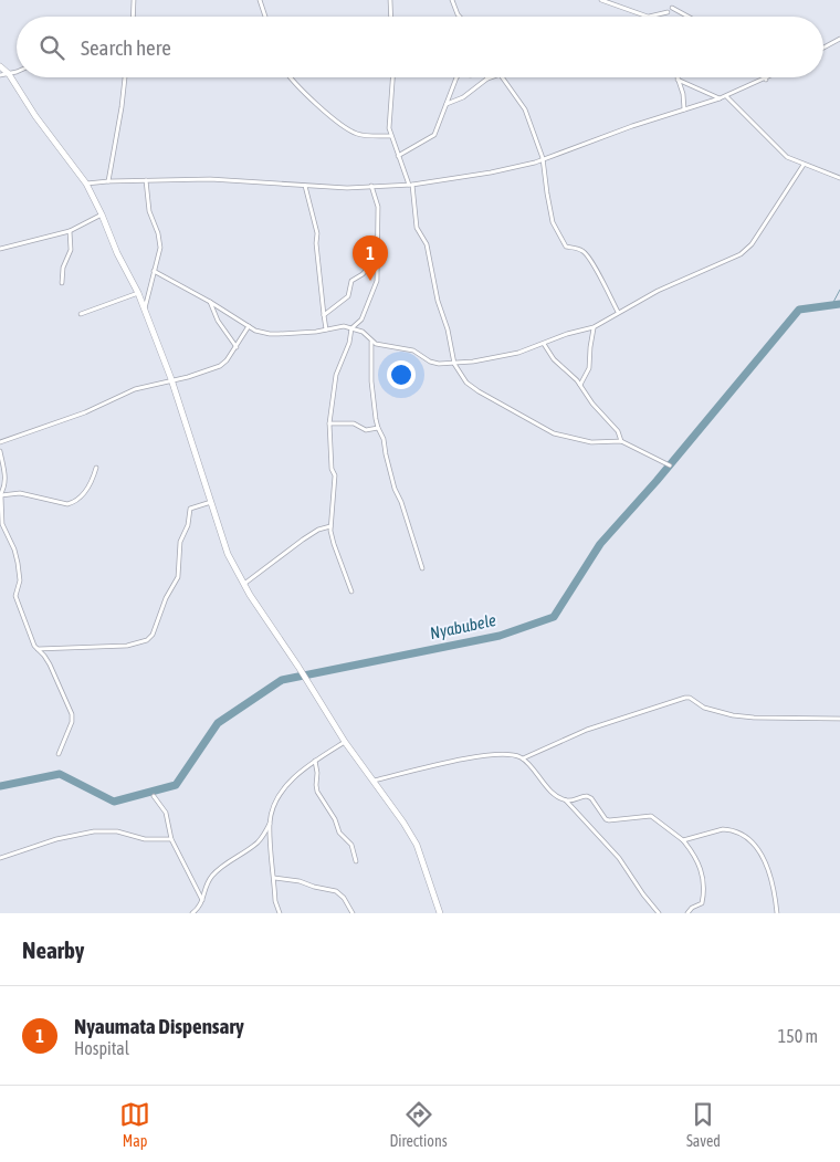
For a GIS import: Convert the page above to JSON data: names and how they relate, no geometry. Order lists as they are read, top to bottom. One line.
{"water":["Nyabubele"],"page":{"search":"Search here","pins":"1","heading":"Nearby","list":[{"mark":"1","name":"Nyaumata Dispensary","note":"Hospital","value":"150 m"}],"nav":["Map","Directions","Saved"]}}
